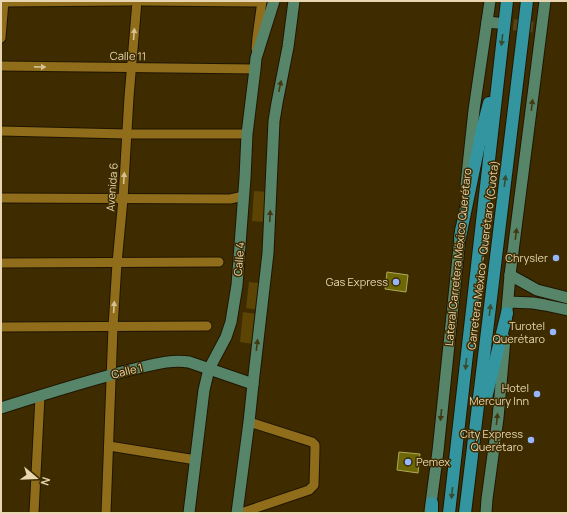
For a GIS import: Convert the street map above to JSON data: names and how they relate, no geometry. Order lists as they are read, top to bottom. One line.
{"streets":{"highway":["Carretera México - Querétaro (Cuota)"],"main road":["Lateral Carretera México Querétaro","Calle 4","Calle 1"],"street":["Calle 11","Avenida 6"]},"crossings":[["Calle 11","Avenida 6"],["Calle 11","Calle 4"],["Avenida 6","Calle 1"],["Calle 4","Calle 1"]],"one_way":["Avenida 6"],"places":["Chrysler","Gas Express","Turotel Querétaro","Hotel Mercury Inn","City Express Querétaro","Pemex"],"north":"right"}
